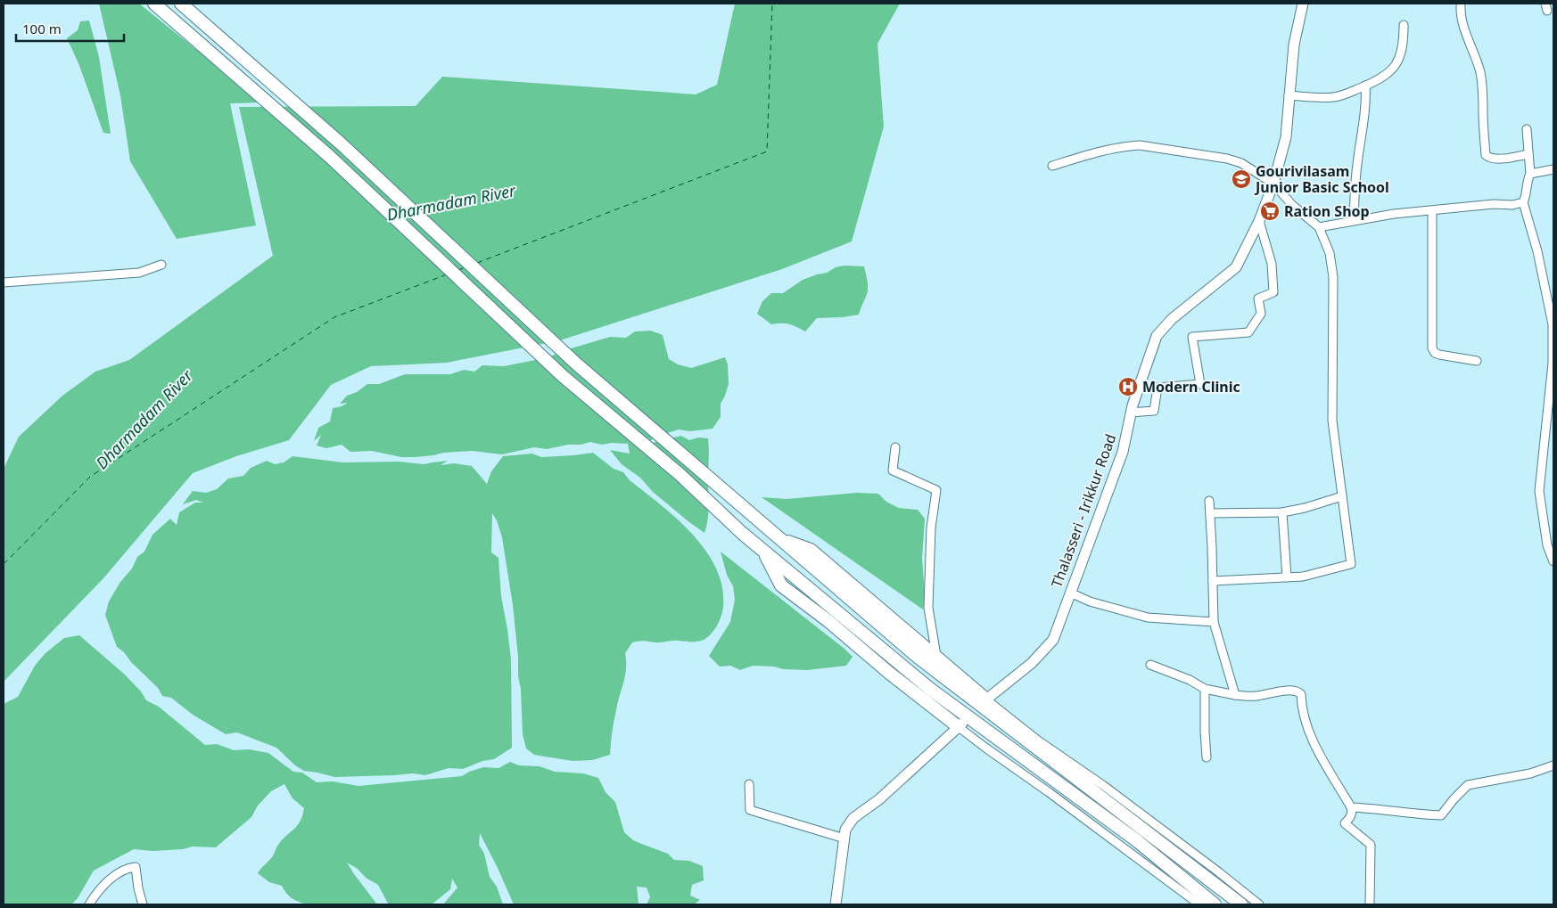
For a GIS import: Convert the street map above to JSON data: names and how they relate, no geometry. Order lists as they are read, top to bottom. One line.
{"streets":{"main road":["Thalasseri - Irikkur Road"]},"water":["Dharmadam River"],"places":{"school or university":["Gourivilasam Junior Basic School"],"supermarket":["Ration Shop"],"hospital":["Modern Clinic"]},"scale_bar":"100 m"}
